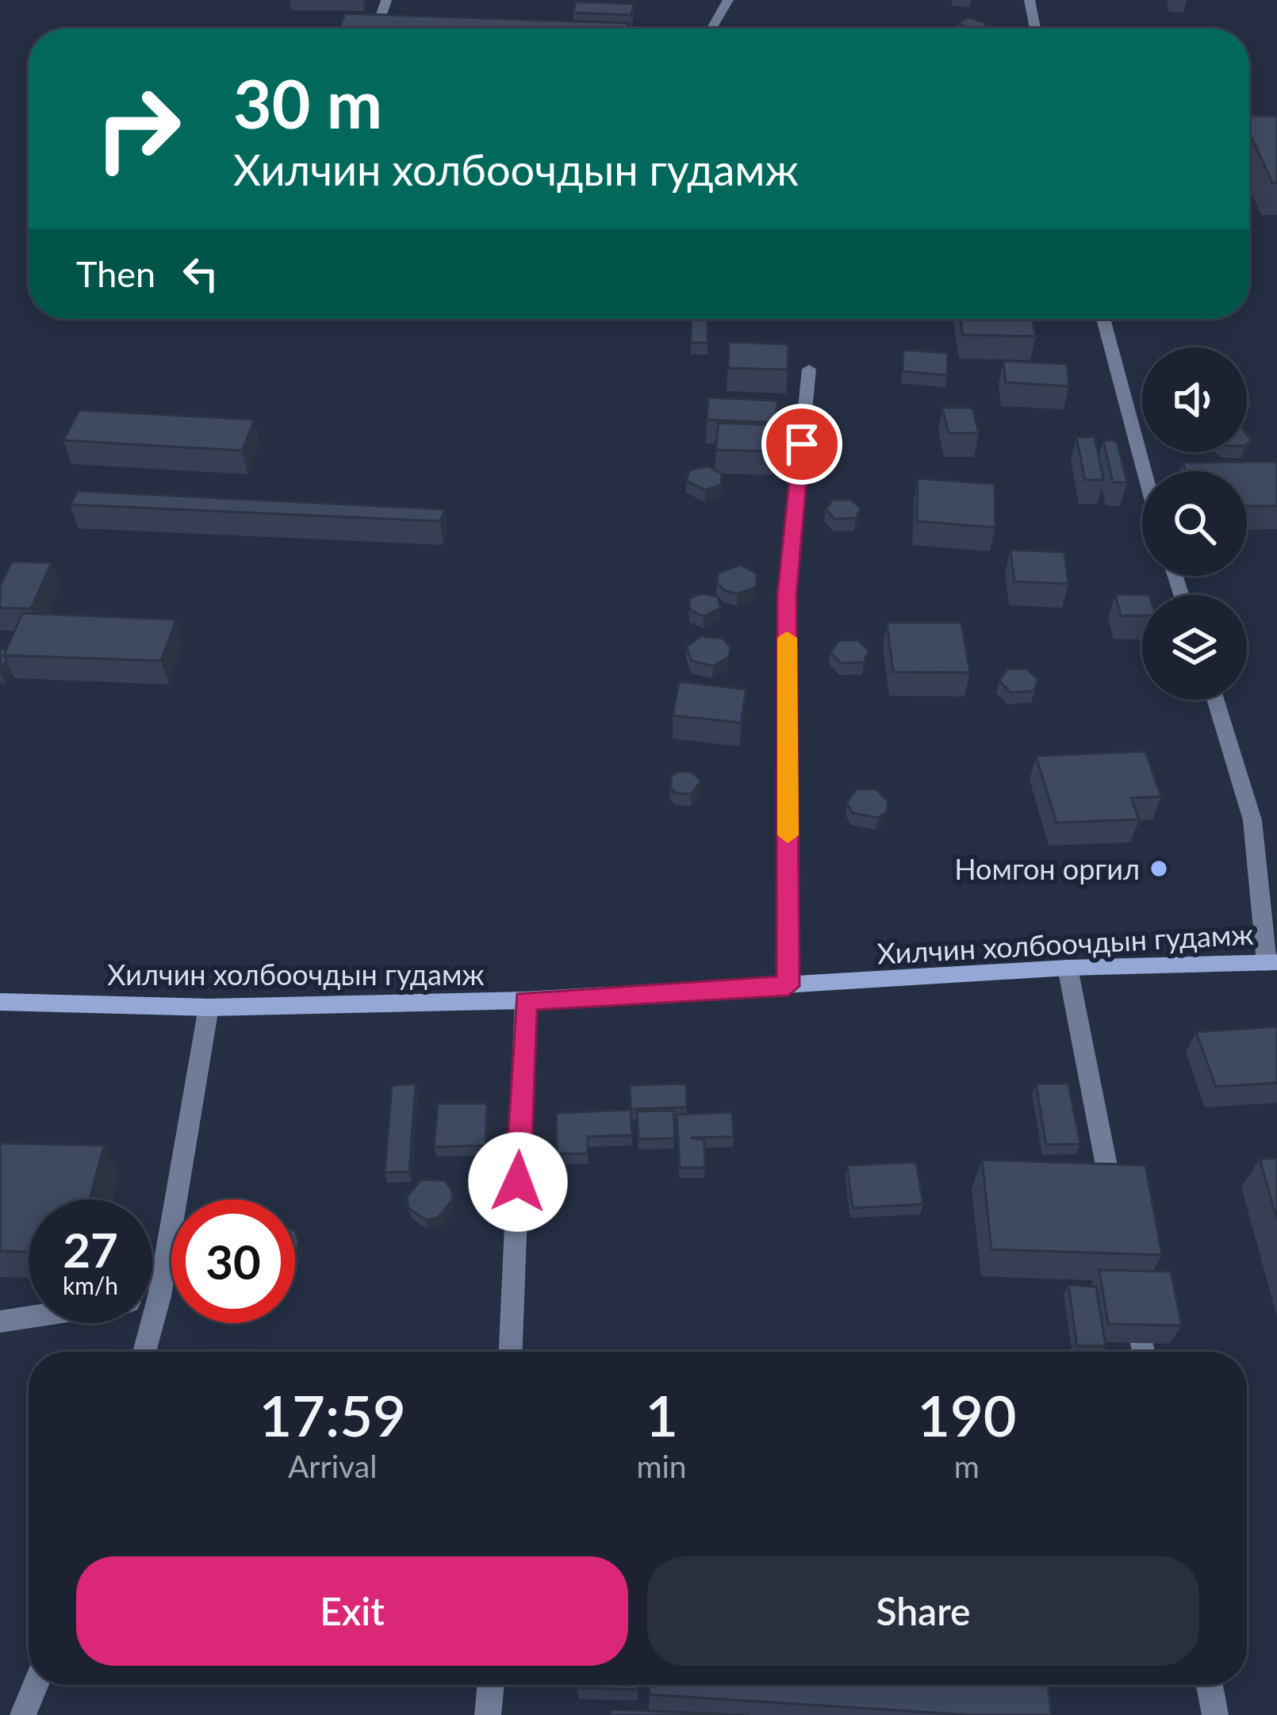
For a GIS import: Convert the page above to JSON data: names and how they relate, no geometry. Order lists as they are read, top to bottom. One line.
{"streets":{"main road":["Хилчин холбоочдын гудамж"]},"places":["Номгон оргил"],"page":{"turn":["30 m","Хилчин холбоочдын гудамж"],"then":"Then","speed":"27 km/h","limit":"30","eta":["17:59","Arrival","1","min","190","m"],"buttons":["Exit","Share"]}}
